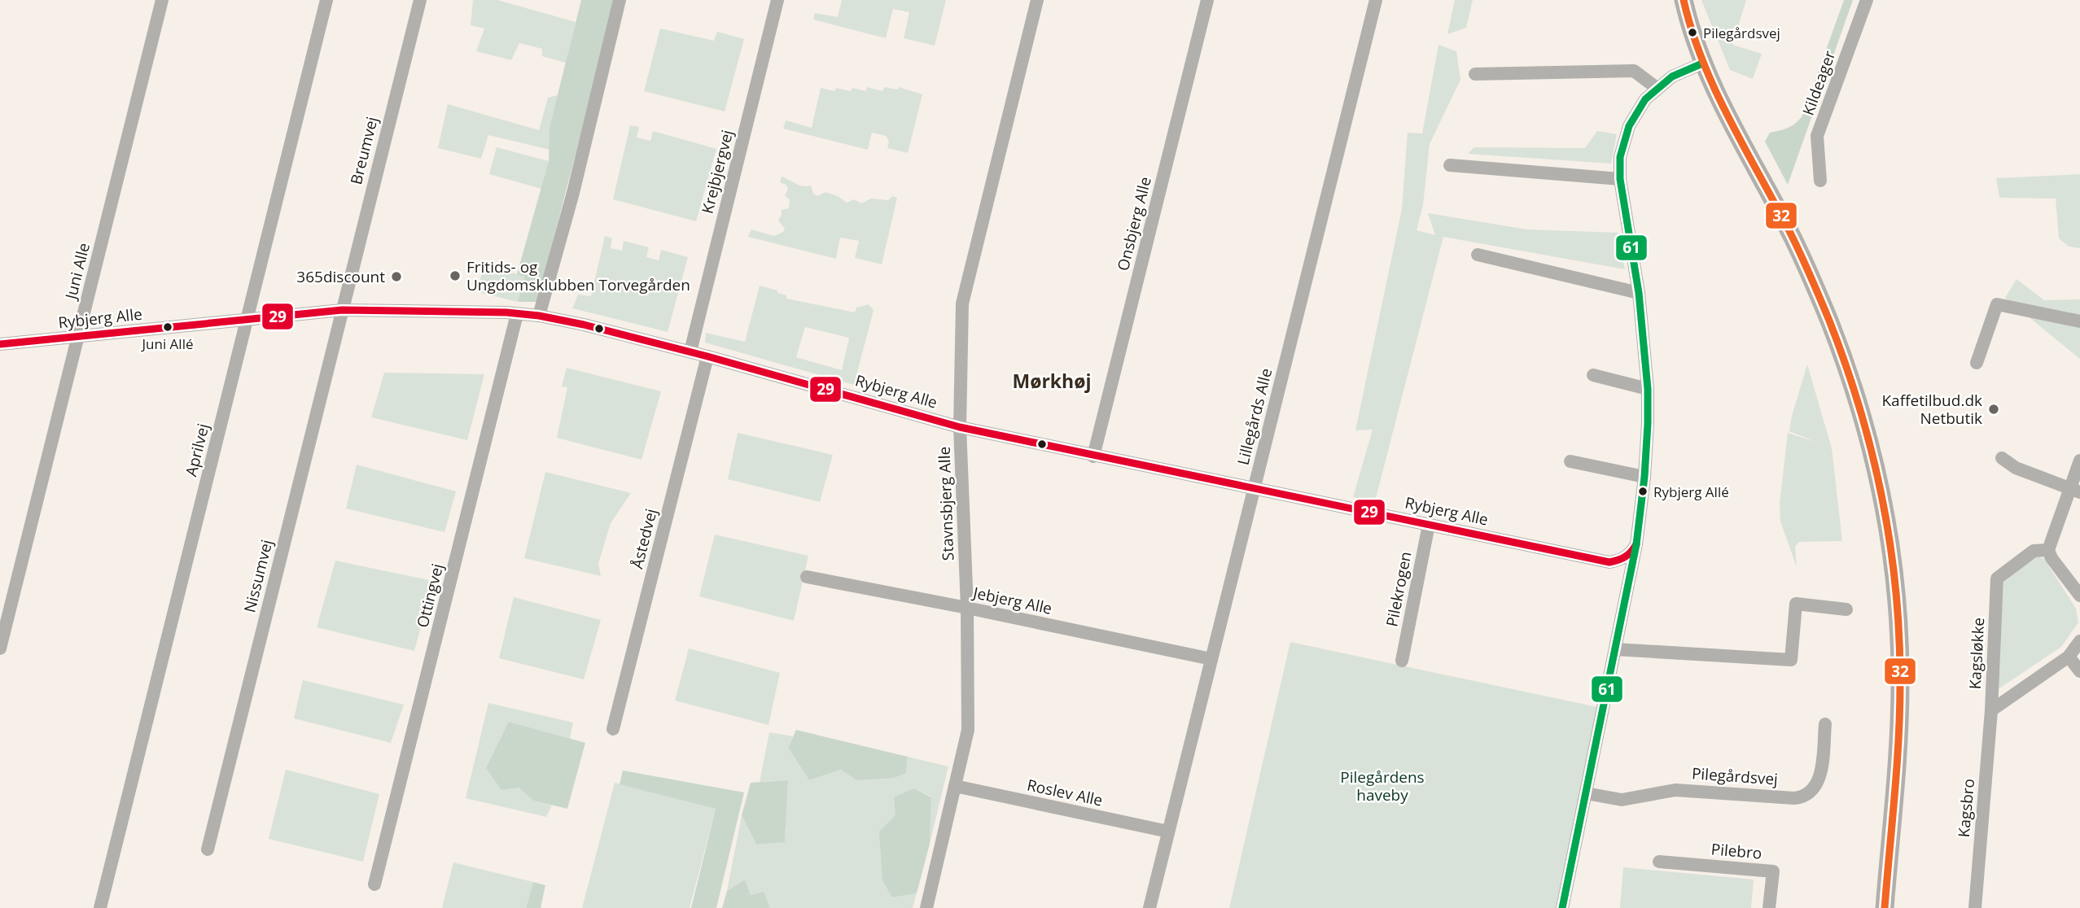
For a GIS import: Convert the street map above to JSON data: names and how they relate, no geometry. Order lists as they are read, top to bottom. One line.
{"streets":{"street":["Kildeager","Breumvej","Krejbjergvej","Onsbjerg Alle","Juni Alle","Rybjerg Alle","Lillegårds Alle","Aprilvej","Stavnsbjerg Alle","Åstedvej","Nissumvej","Pilekrogen","Ottingvej","Jebjerg Alle","Kagsløkke","Pilegårdsvej","Roslev Alle","Kagsbro","Pilebro"]},"crossings":[["Breumvej","Rybjerg Alle"],["Breumvej","Nissumvej"],["Krejbjergvej","Rybjerg Alle"],["Onsbjerg Alle","Rybjerg Alle"],["Juni Alle","Rybjerg Alle"],["Rybjerg Alle","Lillegårds Alle"],["Rybjerg Alle","Aprilvej"],["Rybjerg Alle","Stavnsbjerg Alle"],["Rybjerg Alle","Åstedvej"],["Rybjerg Alle","Nissumvej"],["Rybjerg Alle","Pilekrogen"],["Rybjerg Alle","Ottingvej"],["Lillegårds Alle","Jebjerg Alle"],["Lillegårds Alle","Roslev Alle"],["Stavnsbjerg Alle","Jebjerg Alle"],["Stavnsbjerg Alle","Roslev Alle"],["Kagsløkke","Kagsbro"]],"districts":["Mørkhøj"],"parks":["Pilegårdens haveby"],"places":["Pilegårdsvej","Fritids- og Ungdomsklubben Torvegården","365discount","Juni Allé","Kaffetilbud.dk Netbutik","Rybjerg Allé"],"lines":["transit line 32","transit line 61","transit line 29"]}
